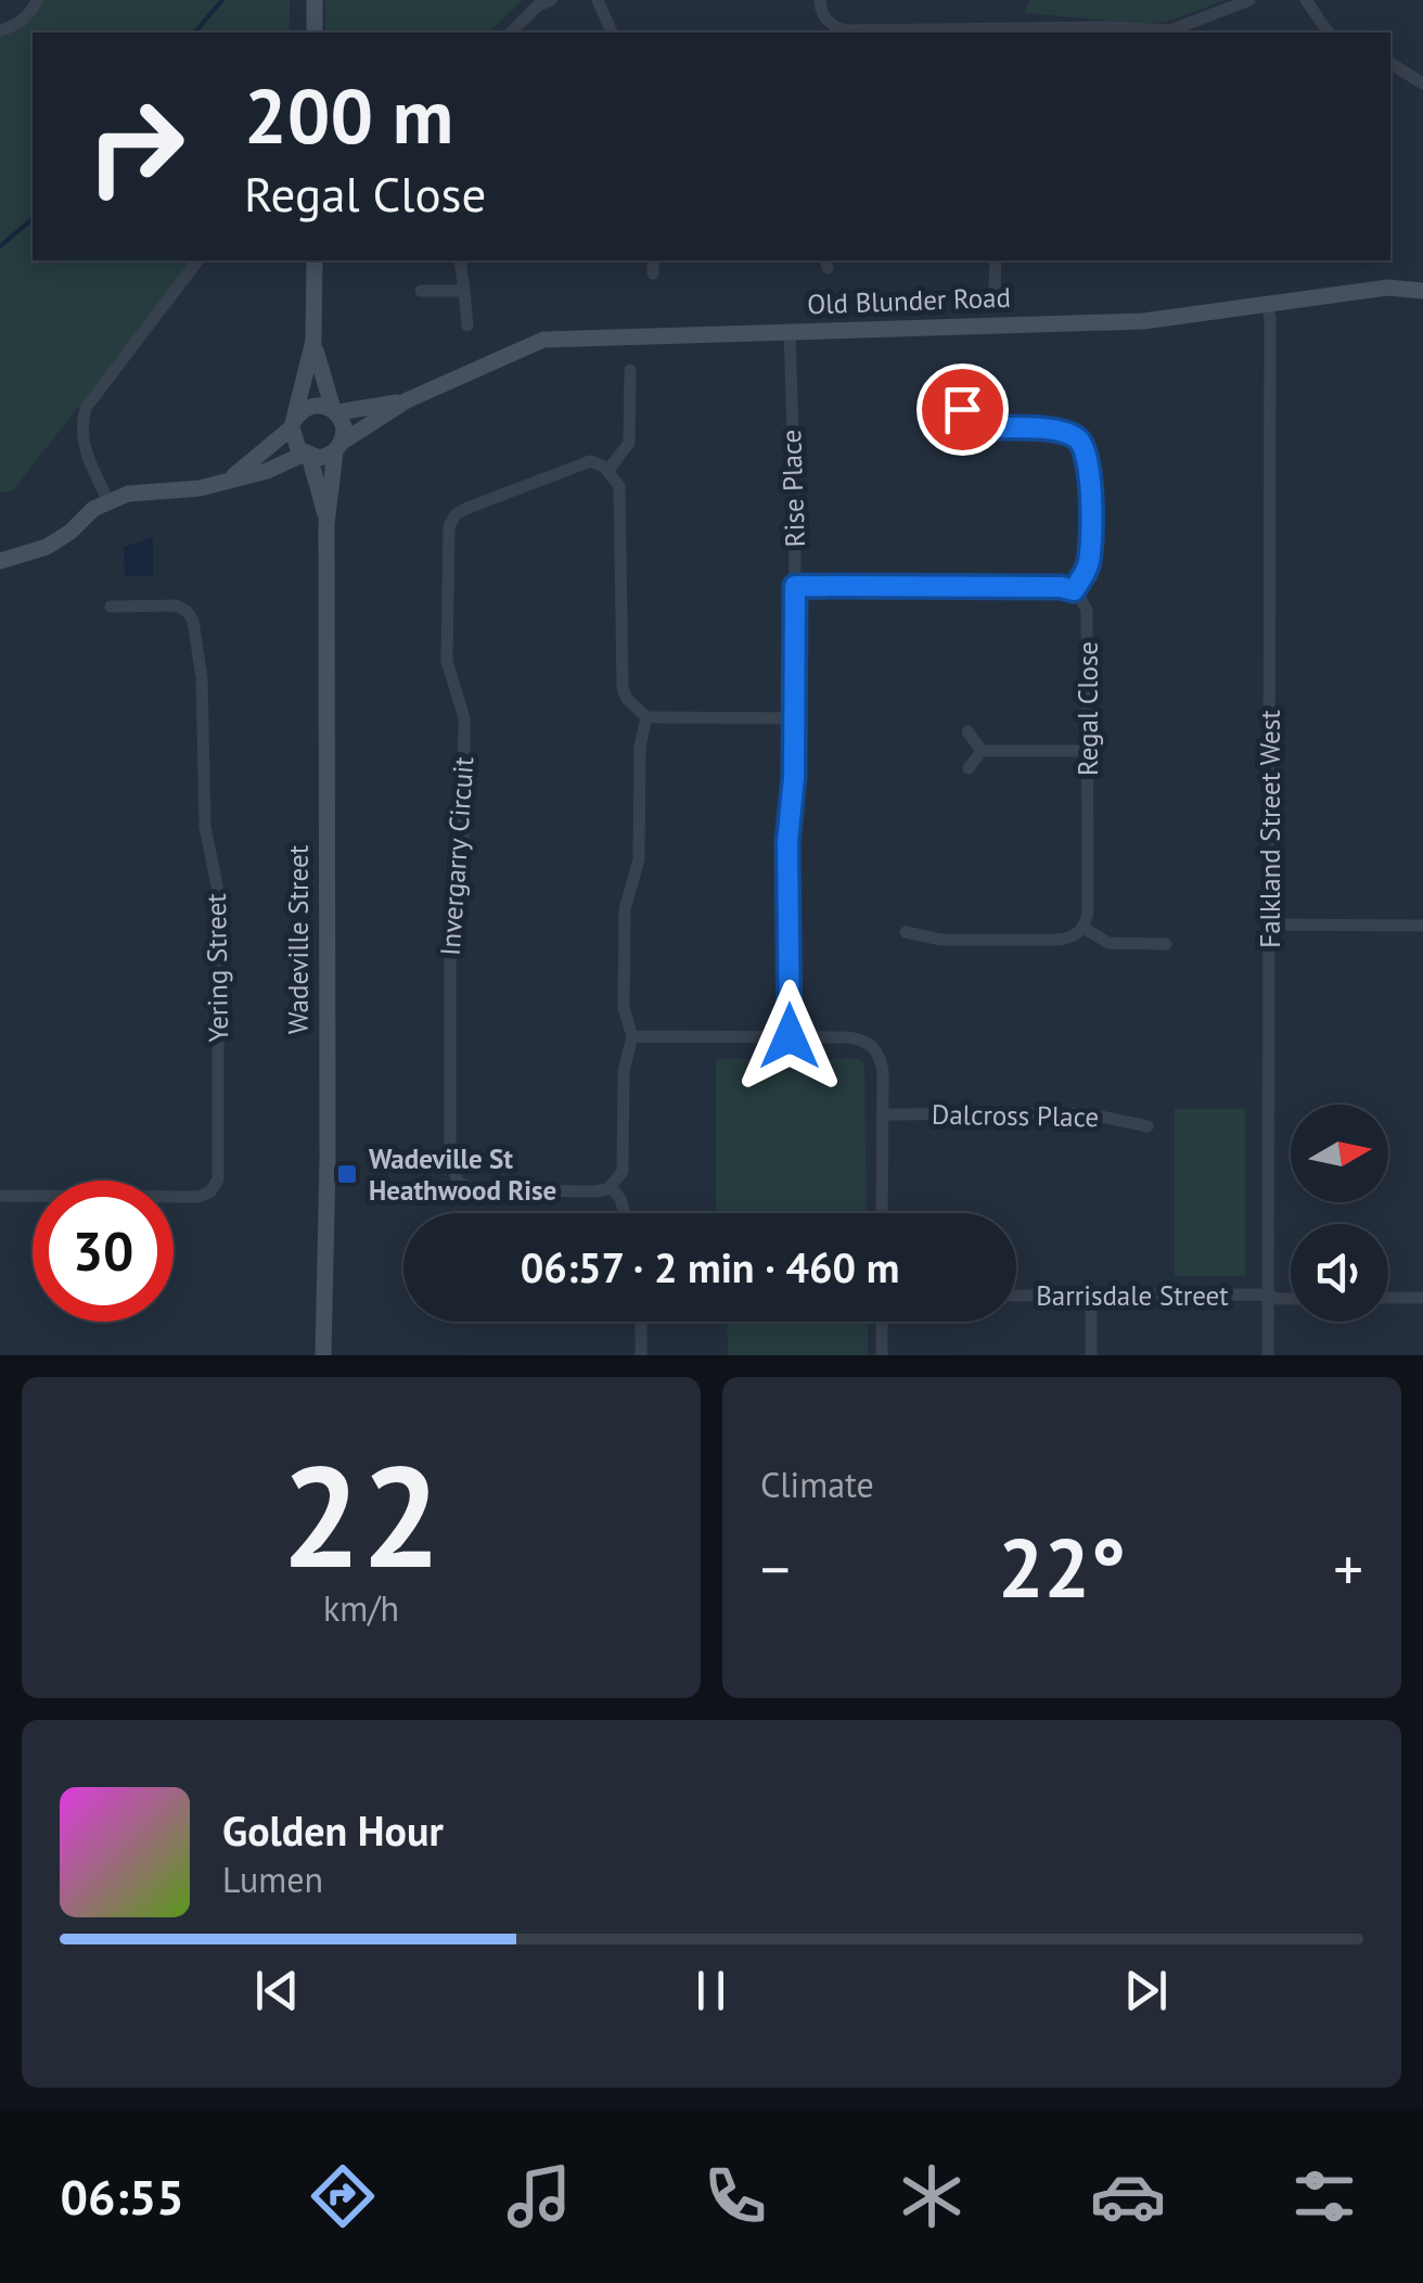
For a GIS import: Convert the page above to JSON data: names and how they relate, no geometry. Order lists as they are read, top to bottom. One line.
{"streets":{"main road":["Old Blunder Road","Wadeville Street"],"street":["Rise Place","Regal Close","Falkland Street West","Invergarry Circuit","Yering Street","Dalcross Place","Barrisdale Street"]},"crossings":[["Old Blunder Road","Rise Place"],["Old Blunder Road","Falkland Street West"],["Old Blunder Road","Wadeville Street"],["Falkland Street West","Barrisdale Street"]],"places":{"transit":["Wadeville St Heathwood Rise"]},"north":"right","page":{"turn":["200 m","Regal Close"],"limit":"30","trip":"06:57 · 2 min · 460 m","tile":[["22","km/h"],"Climate"],"heat":["−","22°","+"],"song":["Golden Hour","Lumen"],"tabs":"06:55"}}
